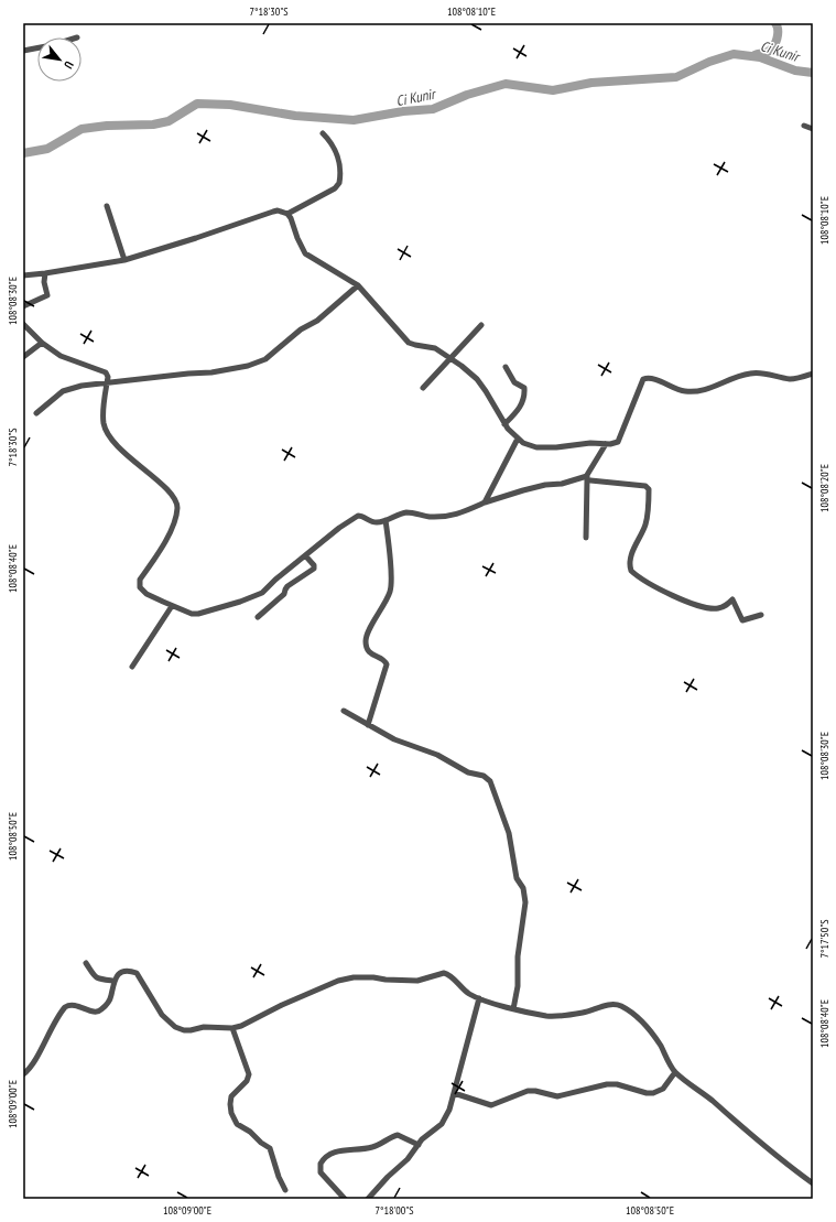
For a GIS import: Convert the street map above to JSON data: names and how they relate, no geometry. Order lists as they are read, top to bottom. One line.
{"water":["Ci Kunir"],"north":"bottom right","coordinates":["7°18'30\"S","108°08'10\"E","108°08'30\"E","108°08'20\"E","108°08'40\"E","108°08'50\"E","7°17'50\"S","108°09'00\"E","7°18'00\"S"]}
